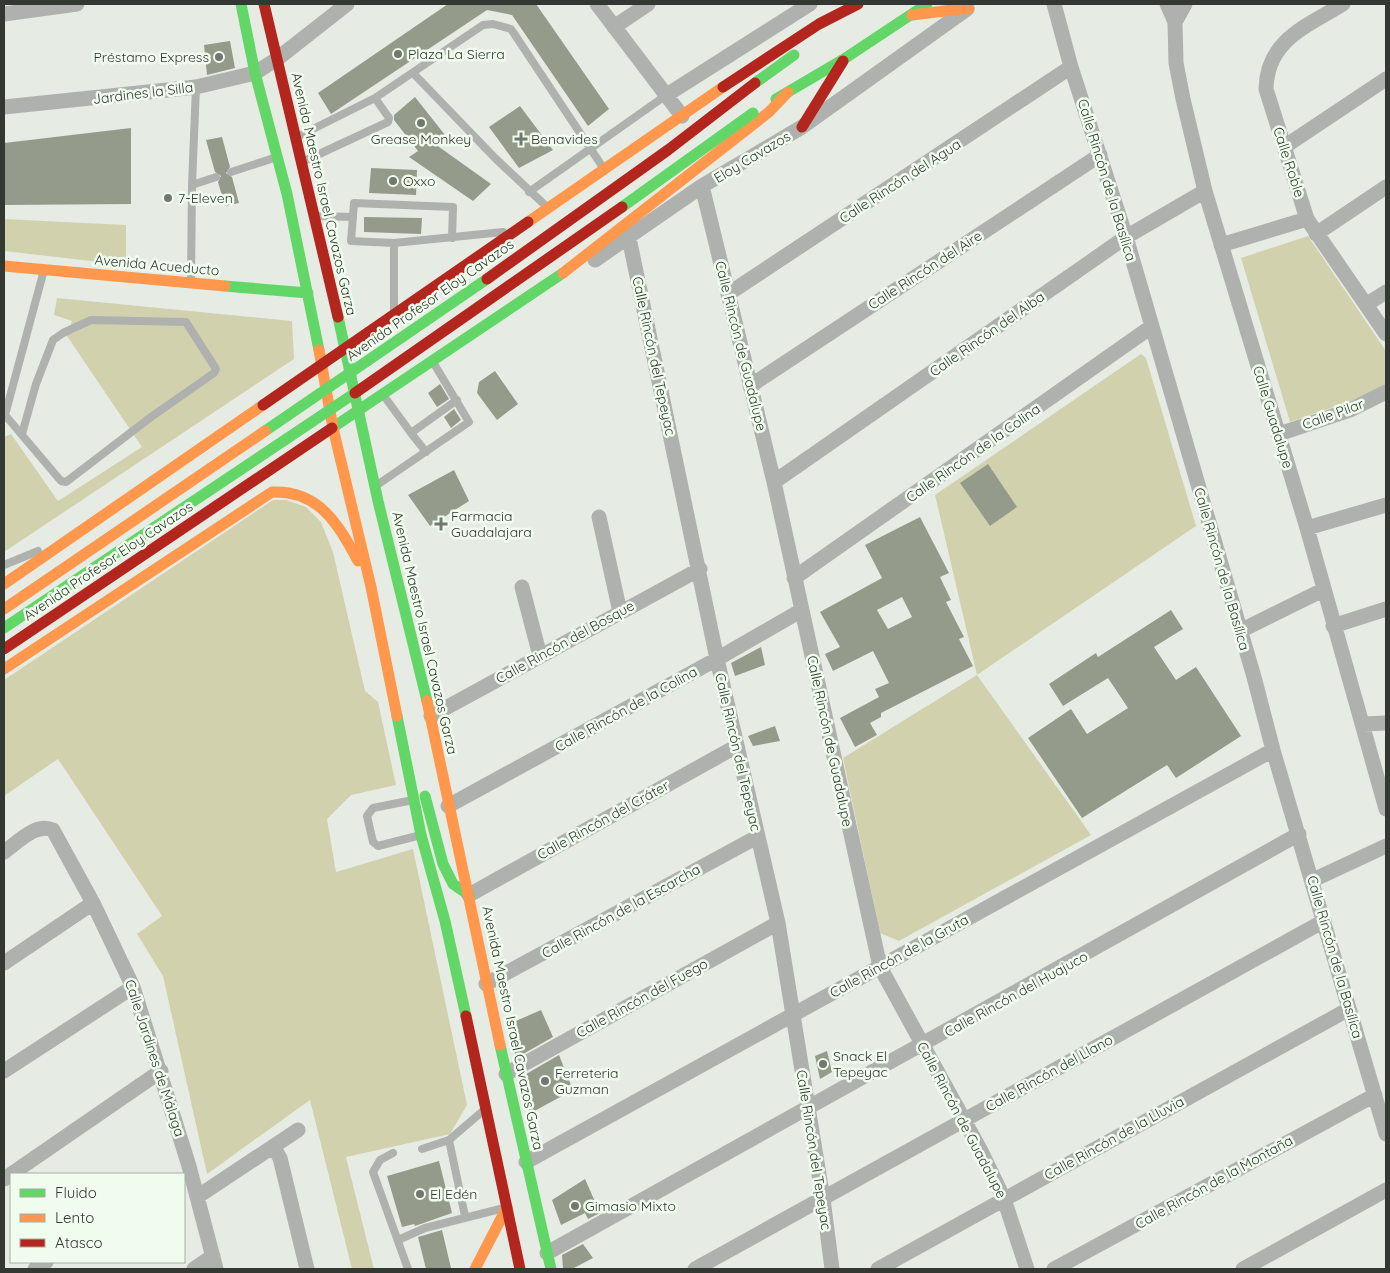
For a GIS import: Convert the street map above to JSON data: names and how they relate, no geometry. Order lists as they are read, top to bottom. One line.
{"streets":{"main road":["Avenida Maestro Israel Cavazos Garza","Avenida Acueducto","Avenida Profesor Eloy Cavazos"],"street":["Jardines la Silla","Eloy Cavazos","Calle Roble","Calle Rincón de la Basílica","Calle Rincón del Agua","Calle Rincón del Aire","Calle Rincón del Alba","Calle Rincón de Guadalupe","Calle Rincón del Tepeyac","Calle Pilar","Calle Guadalupe","Calle Rincón de la Colina","Calle Rincón del Bosque","Calle Rincón del Cráter","Calle Rincón de la Escarcha","Calle Rincón de la Gruta","Calle Rincón del Huajuco","Calle Rincón del Fuego","Calle Jardines de Málaga","Calle Rincón del Llano","Calle Rincón de la Lluvia","Calle Rincón de la Montaña"]},"crossings":[["Jardines la Silla","Avenida Maestro Israel Cavazos Garza"],["Eloy Cavazos","Avenida Profesor Eloy Cavazos"],["Eloy Cavazos","Calle Rincón de Guadalupe"],["Eloy Cavazos","Calle Rincón del Tepeyac"],["Calle Rincón de la Basílica","Calle Rincón del Agua"],["Calle Rincón de la Basílica","Calle Rincón del Aire"],["Calle Rincón de la Basílica","Calle Rincón del Alba"],["Calle Rincón de la Basílica","Calle Rincón de la Colina"],["Calle Rincón de la Basílica","Calle Rincón de la Gruta"],["Calle Rincón de la Basílica","Calle Rincón del Huajuco"],["Calle Rincón de la Basílica","Calle Rincón del Llano"],["Calle Rincón de la Basílica","Calle Rincón de la Lluvia"],["Calle Rincón de la Basílica","Calle Rincón de la Montaña"],["Calle Rincón del Agua","Calle Rincón de Guadalupe"],["Avenida Maestro Israel Cavazos Garza","Avenida Profesor Eloy Cavazos"],["Avenida Maestro Israel Cavazos Garza","Calle Rincón de la Colina"],["Avenida Maestro Israel Cavazos Garza","Calle Rincón del Bosque"],["Avenida Maestro Israel Cavazos Garza","Calle Rincón del Cráter"],["Avenida Maestro Israel Cavazos Garza","Calle Rincón de la Escarcha"],["Avenida Maestro Israel Cavazos Garza","Calle Rincón de la Gruta"],["Avenida Maestro Israel Cavazos Garza","Calle Rincón del Huajuco"],["Avenida Maestro Israel Cavazos Garza","Calle Rincón del Fuego"],["Calle Rincón del Aire","Calle Rincón de Guadalupe"],["Calle Rincón del Alba","Calle Rincón de Guadalupe"],["Calle Rincón del Alba","Calle Guadalupe"],["Calle Rincón de Guadalupe","Calle Rincón de la Colina"],["Calle Rincón de Guadalupe","Calle Rincón de la Gruta"],["Calle Rincón de Guadalupe","Calle Rincón del Huajuco"],["Calle Rincón de Guadalupe","Calle Rincón del Llano"],["Calle Rincón de Guadalupe","Calle Rincón de la Lluvia"],["Calle Rincón del Tepeyac","Calle Rincón de la Colina"],["Calle Rincón del Tepeyac","Calle Rincón del Bosque"],["Calle Rincón del Tepeyac","Calle Rincón del Cráter"],["Calle Rincón del Tepeyac","Calle Rincón de la Escarcha"],["Calle Rincón del Tepeyac","Calle Rincón de la Gruta"],["Calle Rincón del Tepeyac","Calle Rincón del Huajuco"],["Calle Rincón del Tepeyac","Calle Rincón del Fuego"],["Calle Rincón del Tepeyac","Calle Rincón del Llano"],["Calle Pilar","Calle Guadalupe"]],"places":{"other":["Plaza La Sierra","Préstamo Express","Grease Monkey","Oxxo","7-Eleven","Snack El Tepeyac","Ferreteria Guzman","El Edén","Gimasio Mixto"],"health":["Benavides","Farmacia Guadalajara"]},"legend":["Fluido","Lento","Atasco"]}
